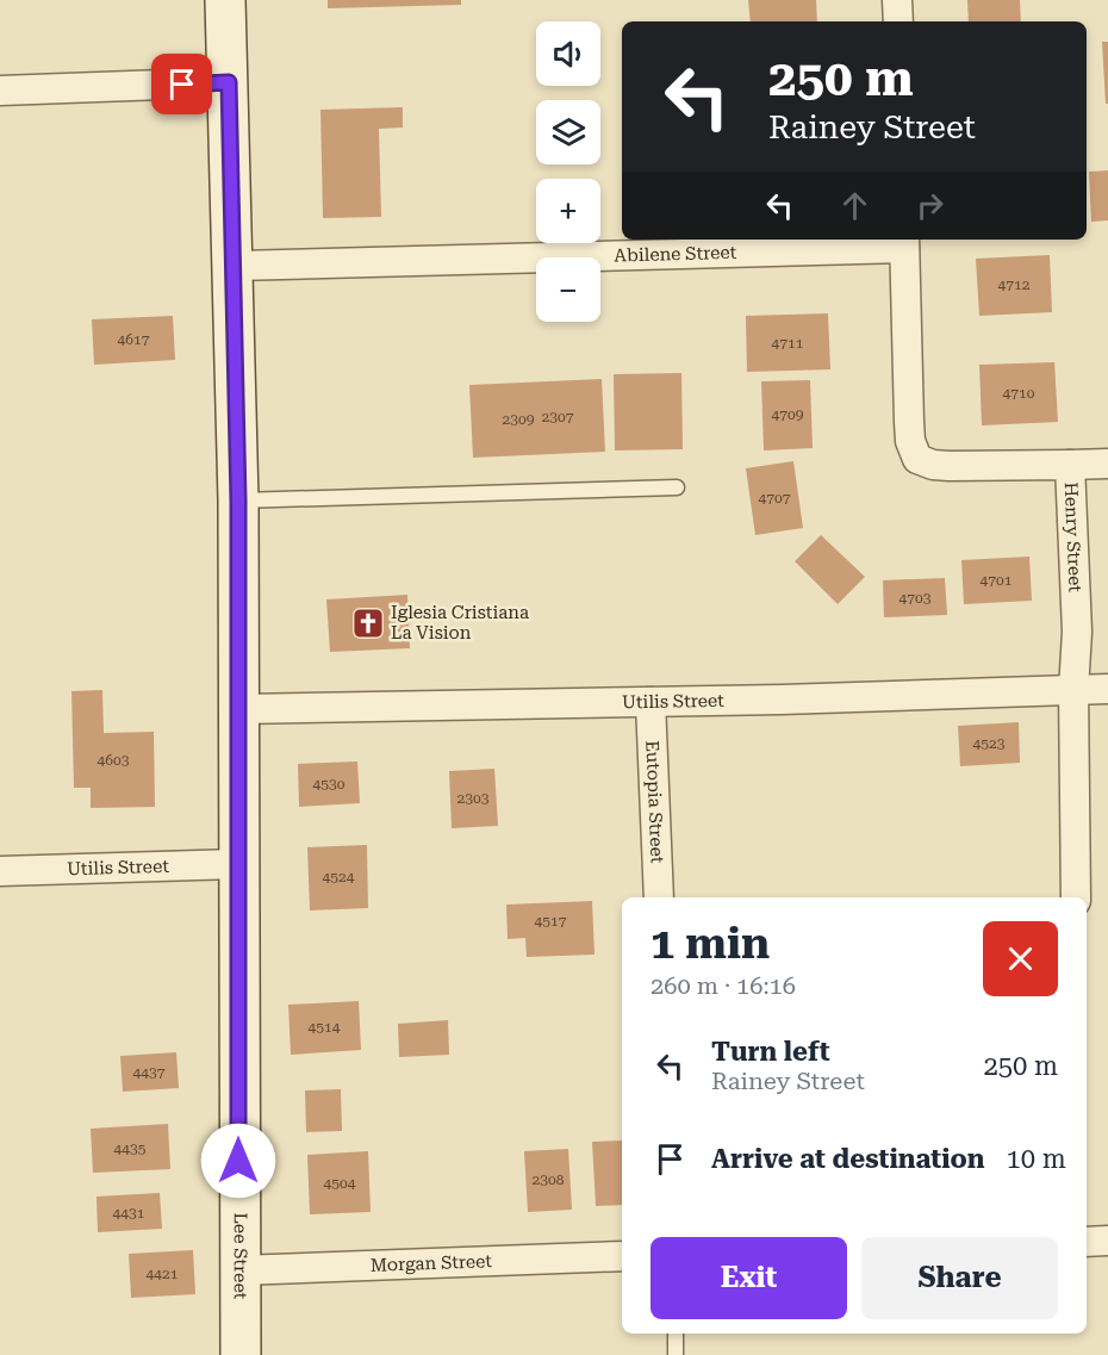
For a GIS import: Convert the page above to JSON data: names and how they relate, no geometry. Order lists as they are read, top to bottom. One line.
{"streets":{"main road":["Lee Street"],"street":["Abilene Street","Henry Street","Utilis Street","Eutopia Street","Morgan Street"]},"crossings":[["Abilene Street","Henry Street"],["Abilene Street","Lee Street"],["Henry Street","Utilis Street"],["Utilis Street","Eutopia Street"],["Utilis Street","Lee Street"],["Lee Street","Morgan Street"]],"places":{"church":["Iglesia Cristiana La Vision"]},"house_numbers":["4712","4617","4711","4710","4709","2307","2309","4707","4701","4703","4523","4603","4530","2303","4524","4517","4514","4437","4435","2308","4504","4431","4421"],"page":{"map_buttons":["+","−"],"turn":["250 m","Rainey Street"],"heading":["1 min","260 m · 16:16"],"list":[{"name":"Turn left","note":"Rainey Street","value":"250 m"},{"name":"Arrive at destination","value":"10 m"}],"buttons":["Exit","Share"]}}
